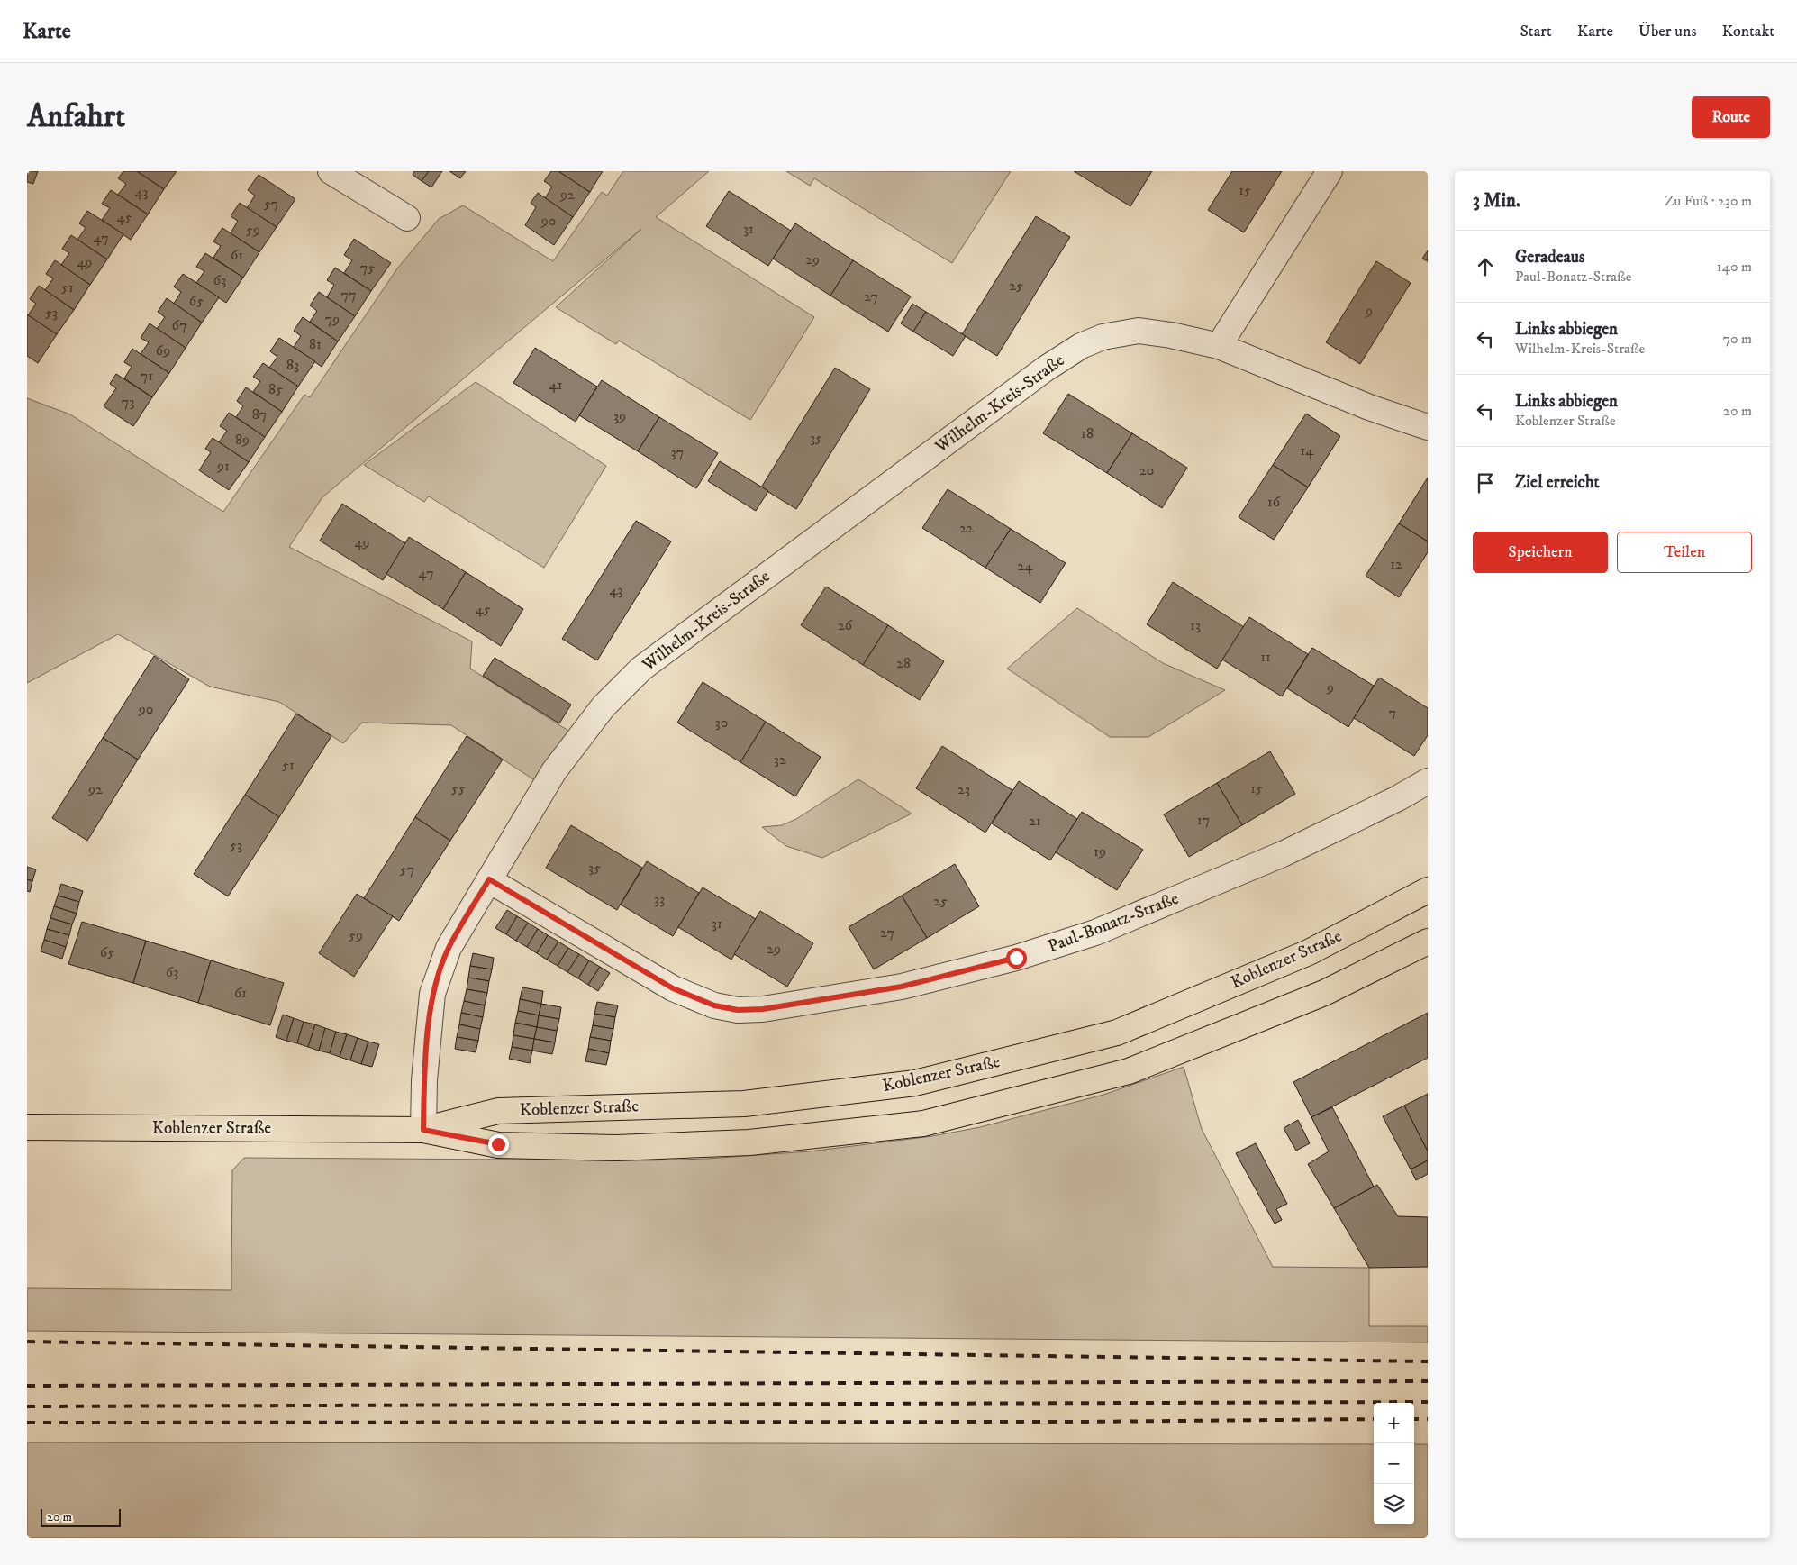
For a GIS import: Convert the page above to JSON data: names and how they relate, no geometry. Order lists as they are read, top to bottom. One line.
{"streets":{"main road":["Koblenzer Straße"],"street":["Wilhelm-Kreis-Straße","Paul-Bonatz-Straße"]},"crossings":[["Wilhelm-Kreis-Straße","Paul-Bonatz-Straße"],["Wilhelm-Kreis-Straße","Koblenzer Straße"]],"house_numbers":["15","43","92","57","45","90","31","59","47","61","29","49","75","63","25","51","77","27","65","9","53","79","67","81","69","83","71","41","85","73","87","39","18","35","89","14","37","91","20","16","22","49","12","24","47","43","45","26","13","11","28","9","90","7","30","32","51","55","15","92","23","17","21","53","19","35","57","33","25","31","27","59","29","65","63","61"],"scale_bar":"20 m","page":{"header":"Karte","nav":["Start","Karte","Über uns","Kontakt"],"buttons":["Route",["Speichern","Teilen"]],"title":"Anfahrt","heading":["3 Min.","Zu Fuß · 230 m"],"list":[["Geradeaus","Paul-Bonatz-Straße","140 m"],["Links abbiegen","Wilhelm-Kreis-Straße","70 m"],["Links abbiegen","Koblenzer Straße","20 m"],"Ziel erreicht"],"map_buttons":["+","−"],"scale":"20 m"}}
